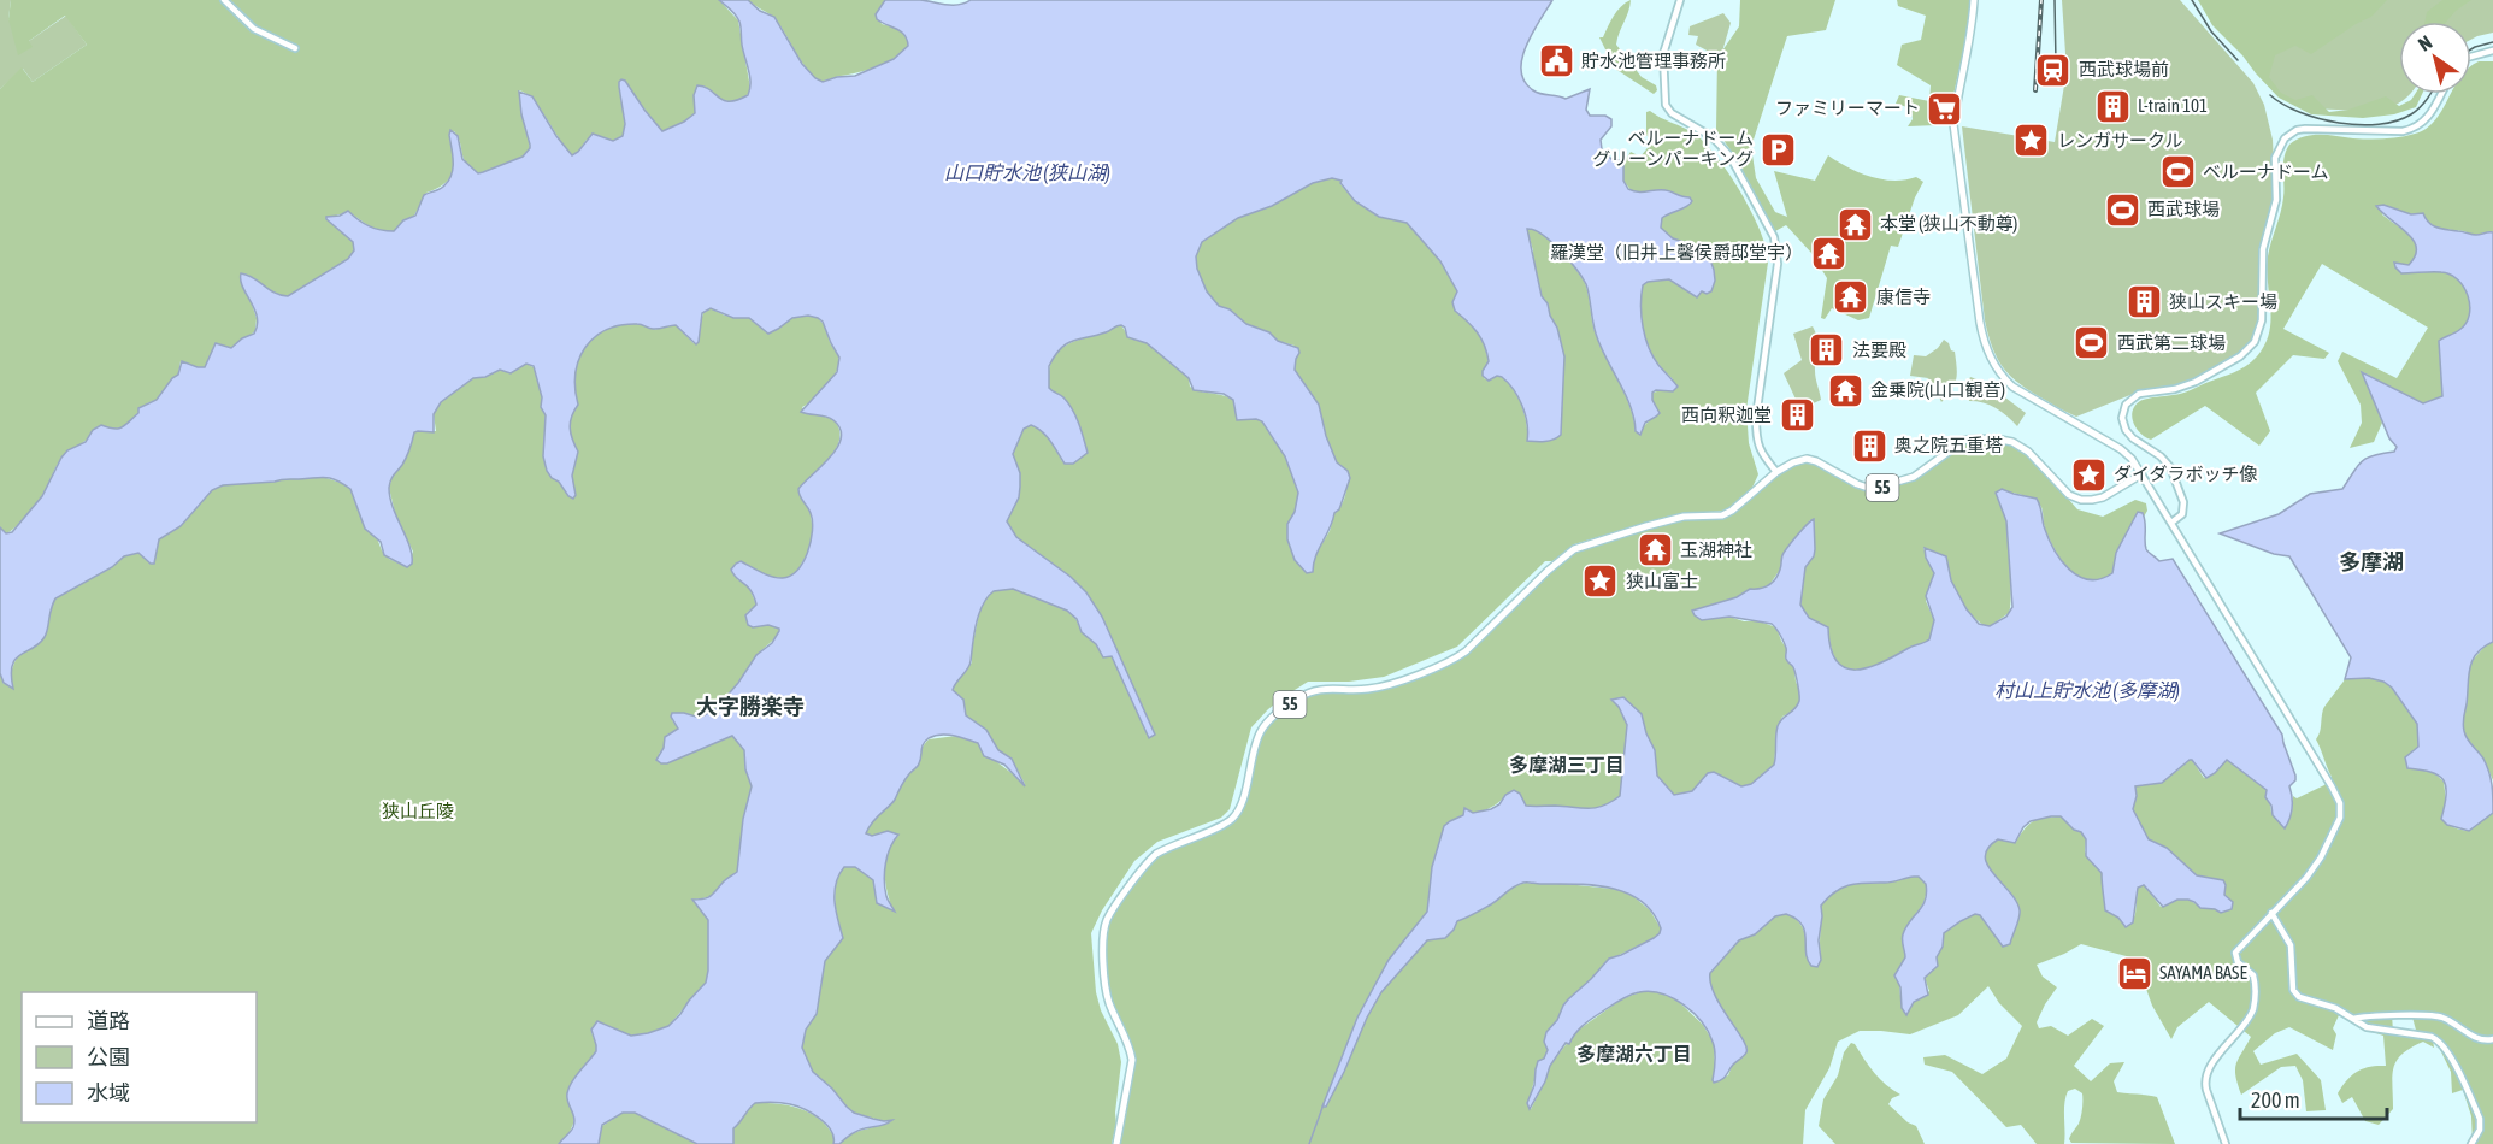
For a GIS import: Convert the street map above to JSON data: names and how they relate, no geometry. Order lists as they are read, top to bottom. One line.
{"streets":{"main road":["55"]},"districts":["多摩湖","大字勝楽寺","多摩湖三丁目","多摩湖六丁目"],"water":["山口貯水池 (狭山湖)","村山上貯水池 (多摩湖)"],"parks":["狭山丘陵"],"places":{"public building":["貯水池管理事務所"],"station":["西武球場前"],"building":["L-train 101","狭山スキー場","法要殿","西向釈迦堂","奥之院五重塔"],"supermarket":["ファミリーマート"],"place":["レンガサークル","ダイダラボッチ像","狭山富士"],"parking":["ベルーナドーム グリーンパーキング"],"sports":["ベルーナドーム","西武球場","西武第二球場"],"temple":["本堂 (狭山不動尊)","羅漢堂（旧井上馨侯爵邸堂宇）","康信寺","金乗院(山口観音)","玉湖神社"],"hotel":["SAYAMA BASE"]},"legend":["道路","公園","水域"],"scale_bar":"200 m","north":"top left"}
